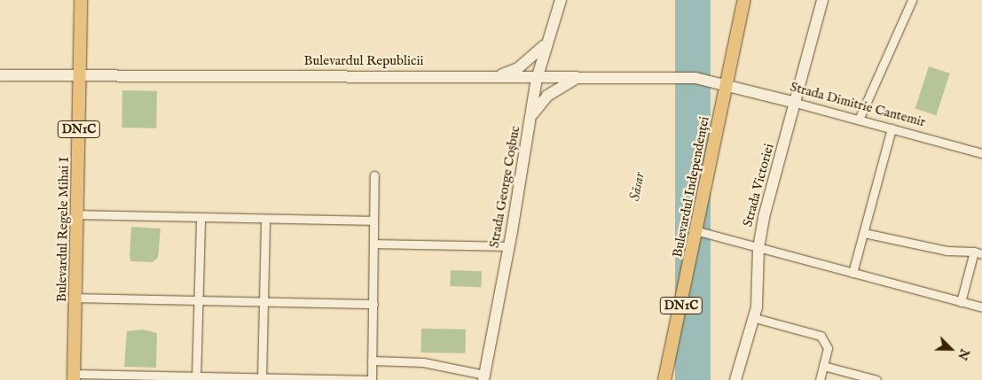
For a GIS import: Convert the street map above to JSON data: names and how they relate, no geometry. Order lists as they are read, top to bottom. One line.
{"streets":{"main road":["DN1C","Bulevardul Independenței","Bulevardul Regele Mihai I"],"street":["Bulevardul Republicii","Strada Dimitrie Cantemir","Strada Victoriei","Strada George Coșbuc"]},"crossings":[["Bulevardul Republicii","Strada Dimitrie Cantemir"],["Bulevardul Republicii","Strada George Coșbuc"],["Bulevardul Republicii","Bulevardul Independenței"],["Bulevardul Republicii","Bulevardul Regele Mihai I"],["Strada Dimitrie Cantemir","Strada Victoriei"],["Strada Dimitrie Cantemir","Bulevardul Independenței"]],"water":["Săsar"],"north":"bottom right"}
